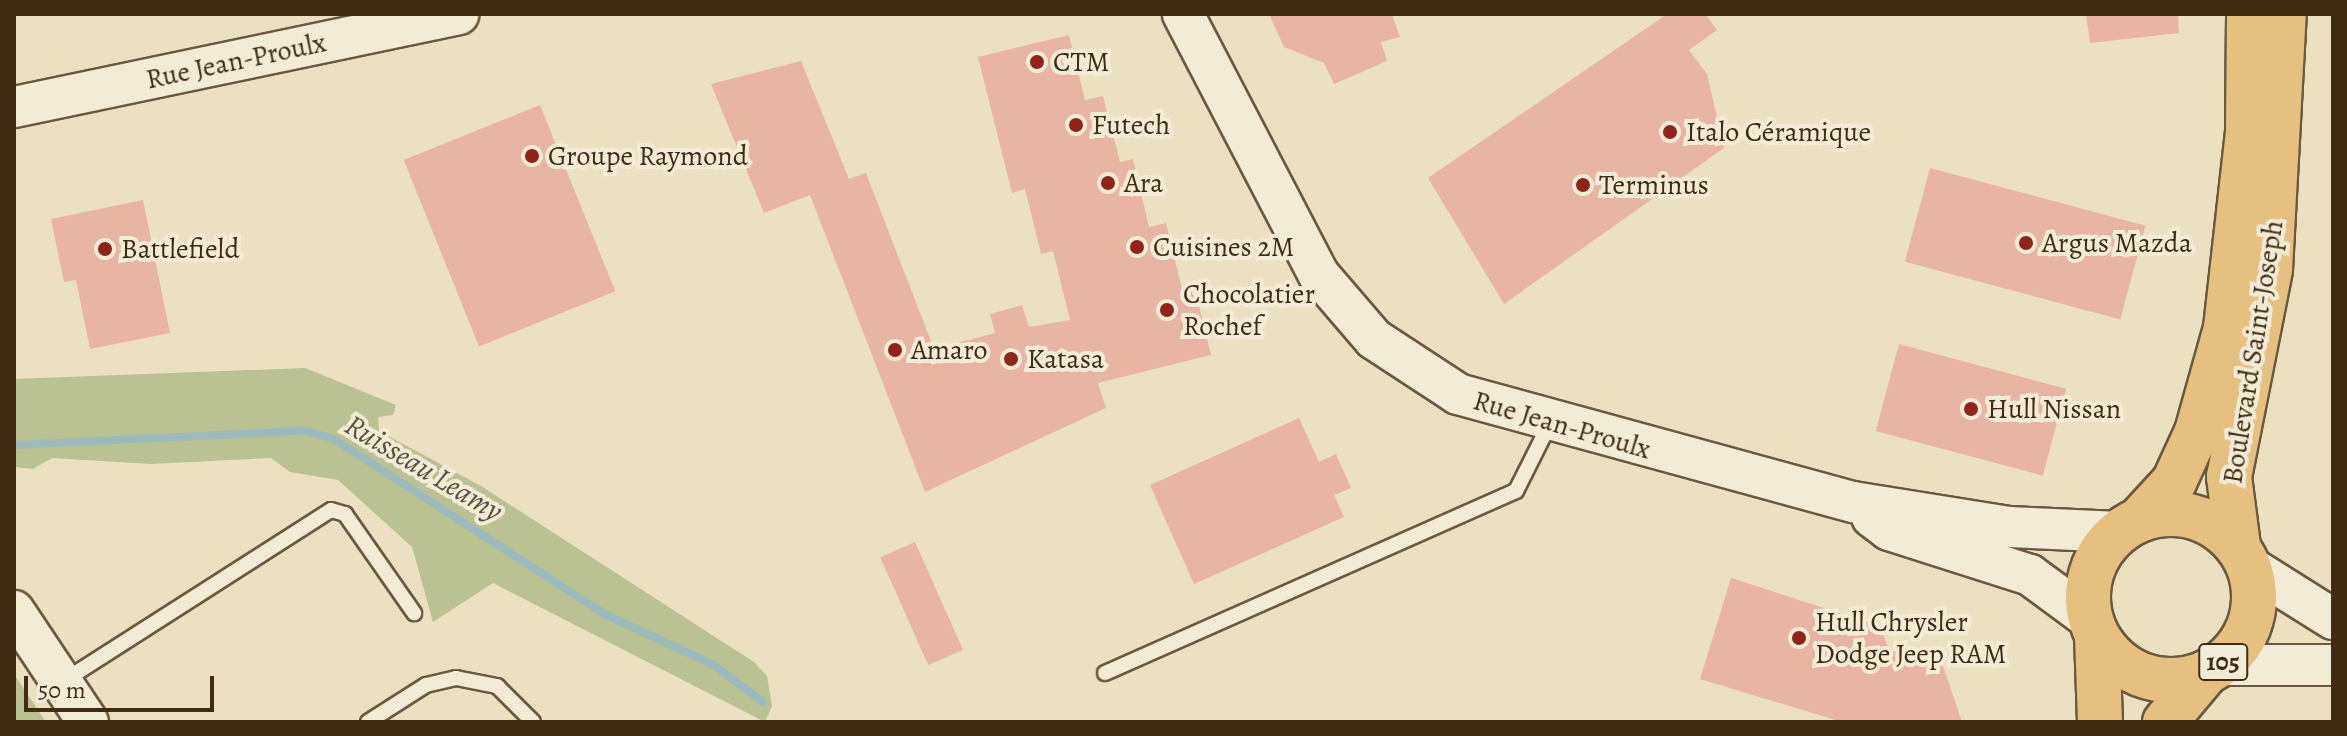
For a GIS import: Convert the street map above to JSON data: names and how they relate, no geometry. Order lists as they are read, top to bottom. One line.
{"streets":{"main road":["Boulevard Saint-Joseph","105"],"street":["Rue Jean-Proulx"]},"crossings":[["Rue Jean-Proulx","Boulevard Saint-Joseph"],["Rue Jean-Proulx","105"],["Boulevard Saint-Joseph","105"]],"water":["Ruisseau Leamy"],"places":["CTM","Futech","Italo Céramique","Groupe Raymond","Ara","Terminus","Argus Mazda","Cuisines 2M","Battlefield","Chocolatier Rochef","Amaro","Katasa","Hull Nissan","Hull Chrysler Dodge Jeep RAM"],"scale_bar":"50 m"}
